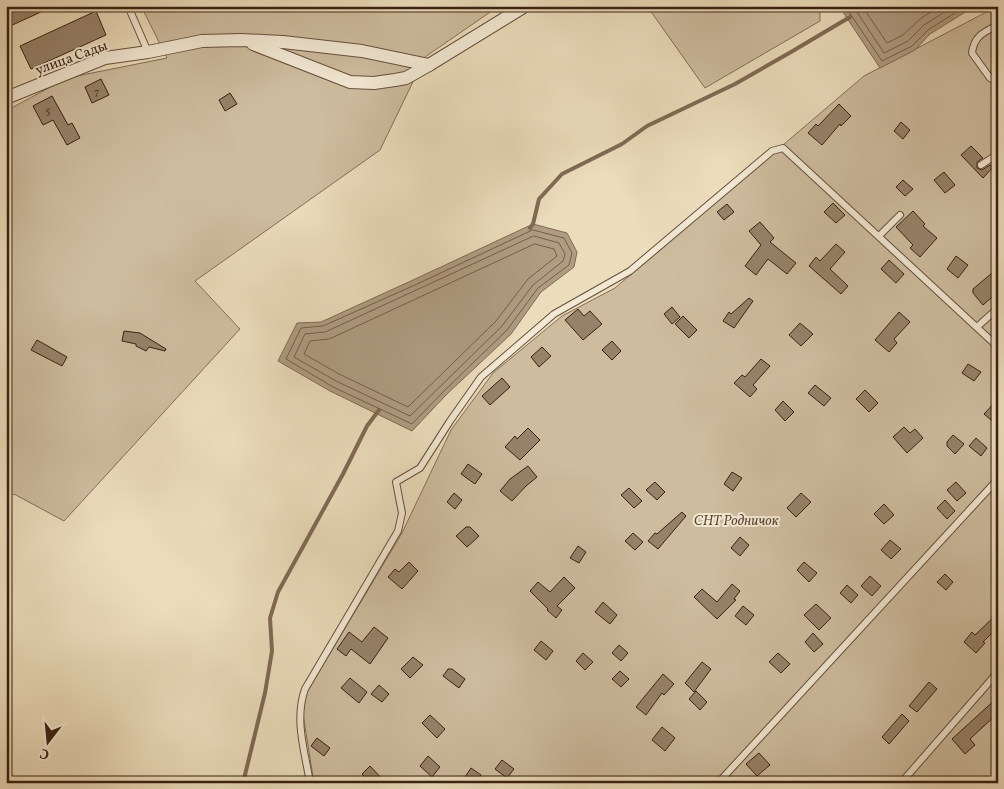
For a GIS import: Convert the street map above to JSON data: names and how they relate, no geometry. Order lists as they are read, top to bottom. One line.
{"streets":{"street":["улица Сады"]},"parks":["СНТ Родничок"],"house_numbers":["7","5"],"north":"bottom"}
